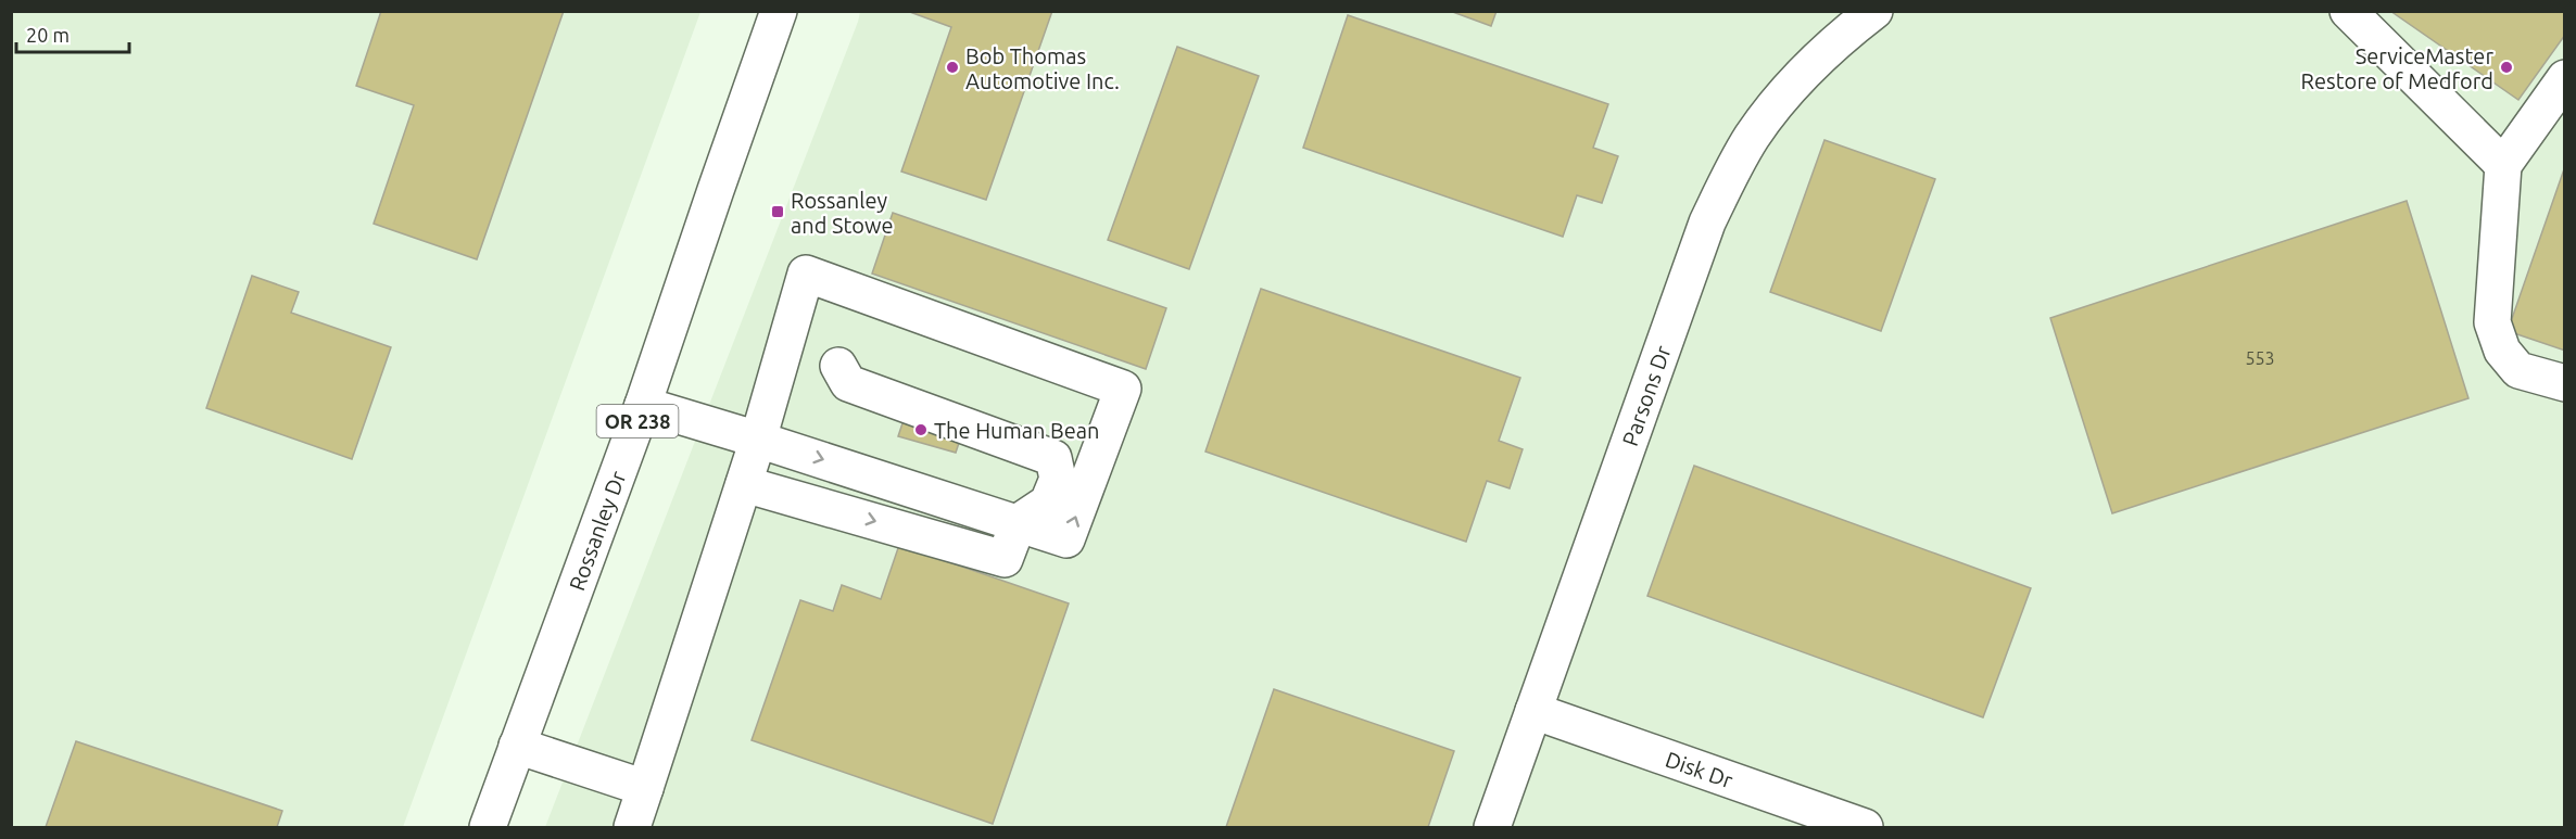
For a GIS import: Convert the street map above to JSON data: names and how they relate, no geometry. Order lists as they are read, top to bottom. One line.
{"streets":{"street":["Parsons Dr","OR 238","Rossanley Dr","Disk Dr"]},"crossings":[["Parsons Dr","Disk Dr"]],"places":{"other":["Bob Thomas Automotive Inc.","ServiceMaster Restore of Medford","The Human Bean"],"transit":["Rossanley and Stowe"]},"house_numbers":["553"],"scale_bar":"20 m"}
